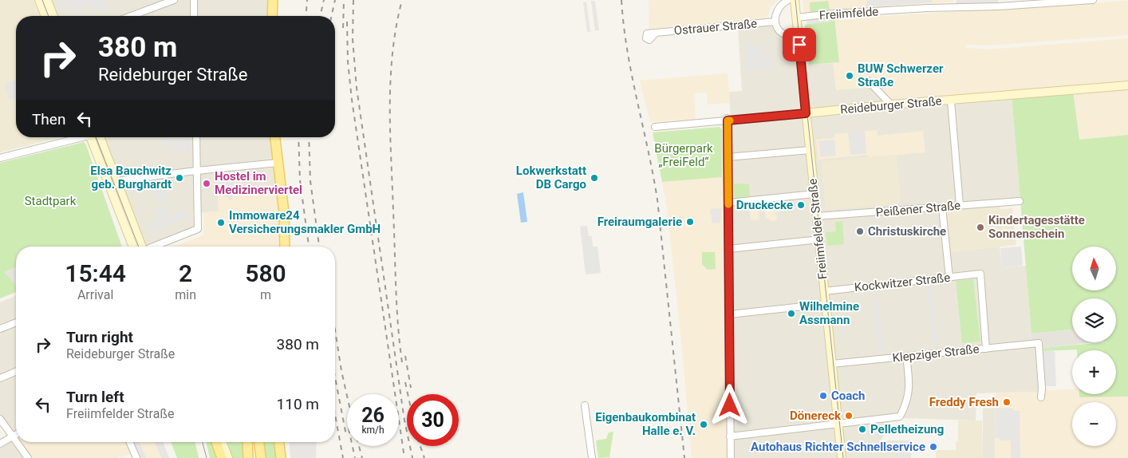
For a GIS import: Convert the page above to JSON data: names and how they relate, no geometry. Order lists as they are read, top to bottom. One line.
{"streets":{"street":["Freiimfelde","Ostrauer Straße","Reideburger Straße","Peißener Straße","Freiimfelder Straße","Kockwitzer Straße","Klepziger Straße"]},"crossings":[["Freiimfelde","Freiimfelder Straße"],["Reideburger Straße","Freiimfelder Straße"],["Peißener Straße","Freiimfelder Straße"],["Freiimfelder Straße","Kockwitzer Straße"],["Freiimfelder Straße","Klepziger Straße"],["Kockwitzer Straße","Klepziger Straße"]],"parks":["Bürgerpark „FreiFeld“","Stadtpark"],"places":["BUW Schwerzer Straße","Elsa Bauchwitz geb. Burghardt","Lokwerkstatt DB Cargo","Hostel im Medizinerviertel","Druckecke","Freiraumgalerie","Immoware24 Versicherungsmakler GmbH","Kindertagesstätte Sonnenschein","Christuskirche","Wilhelmine Assmann","Coach","Freddy Fresh","Dönereck","Eigenbaukombinat Halle e. V.","Pelletheizung","Autohaus Richter Schnellservice"],"north":"top","page":{"turn":["380 m","Reideburger Straße"],"then":"Then","map_buttons":["+","−"],"eta":["15:44","Arrival","2","min","580","m"],"list":[{"name":"Turn right","note":"Reideburger Straße","value":"380 m"},{"name":"Turn left","note":"Freiimfelder Straße","value":"110 m"}],"speed":"26 km/h","limit":"30"}}
